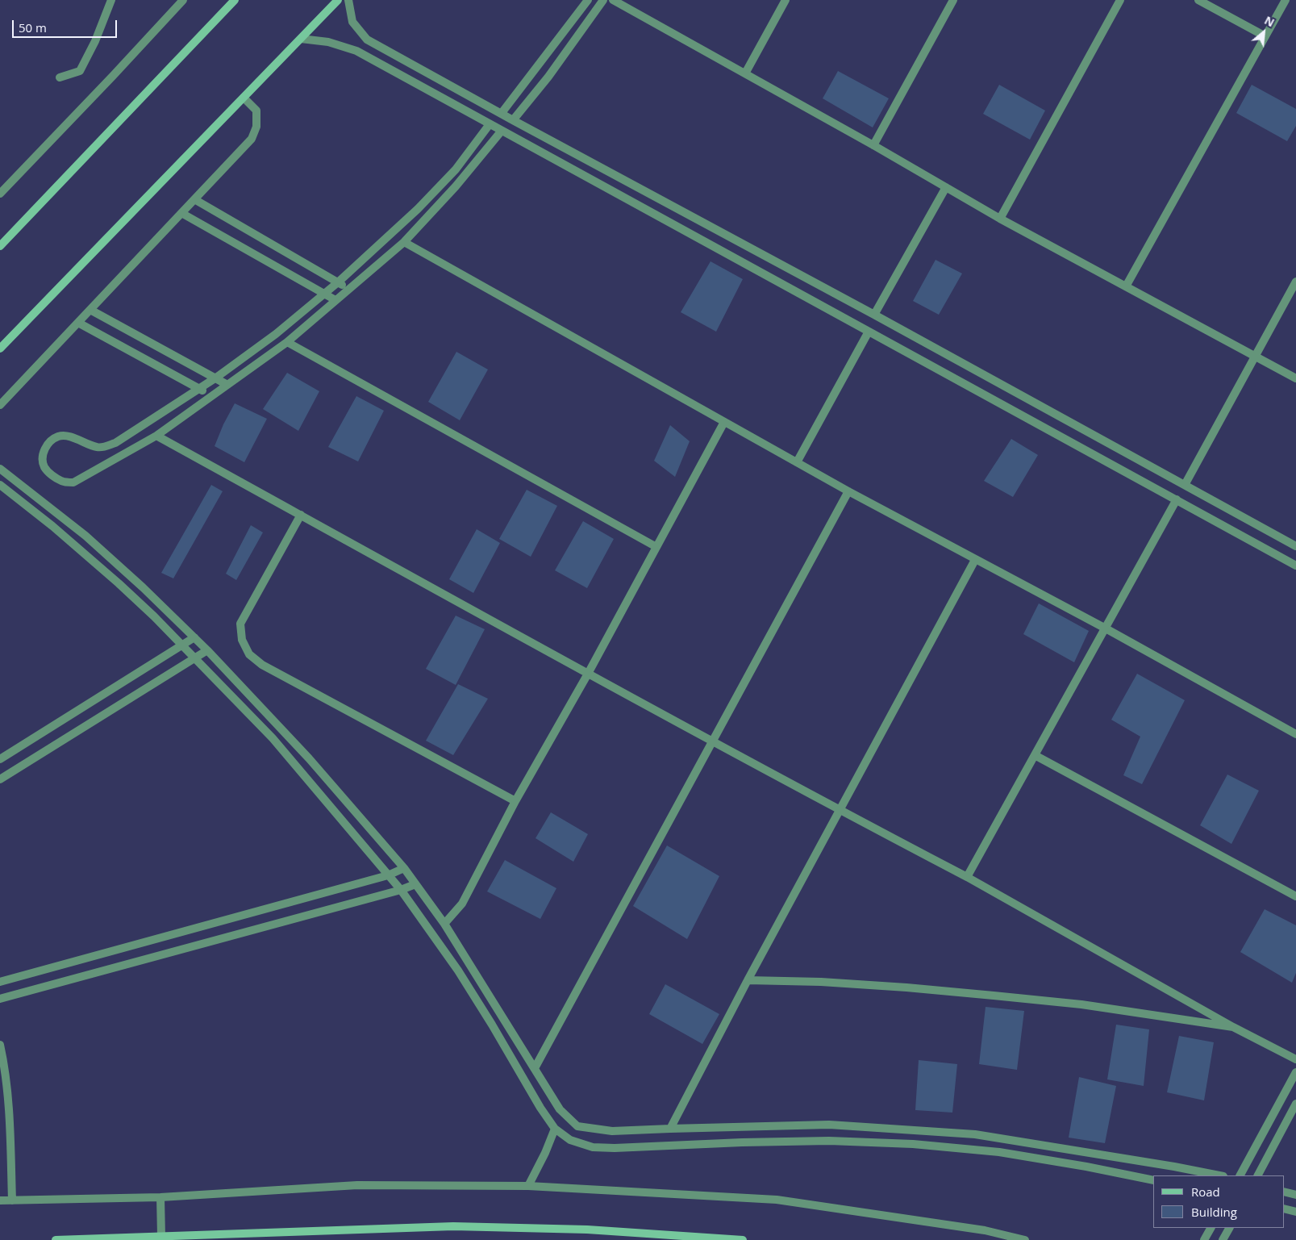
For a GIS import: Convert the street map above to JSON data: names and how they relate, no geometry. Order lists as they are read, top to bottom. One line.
{"legend":["Road","Building"],"scale_bar":"50 m","north":"top right"}
